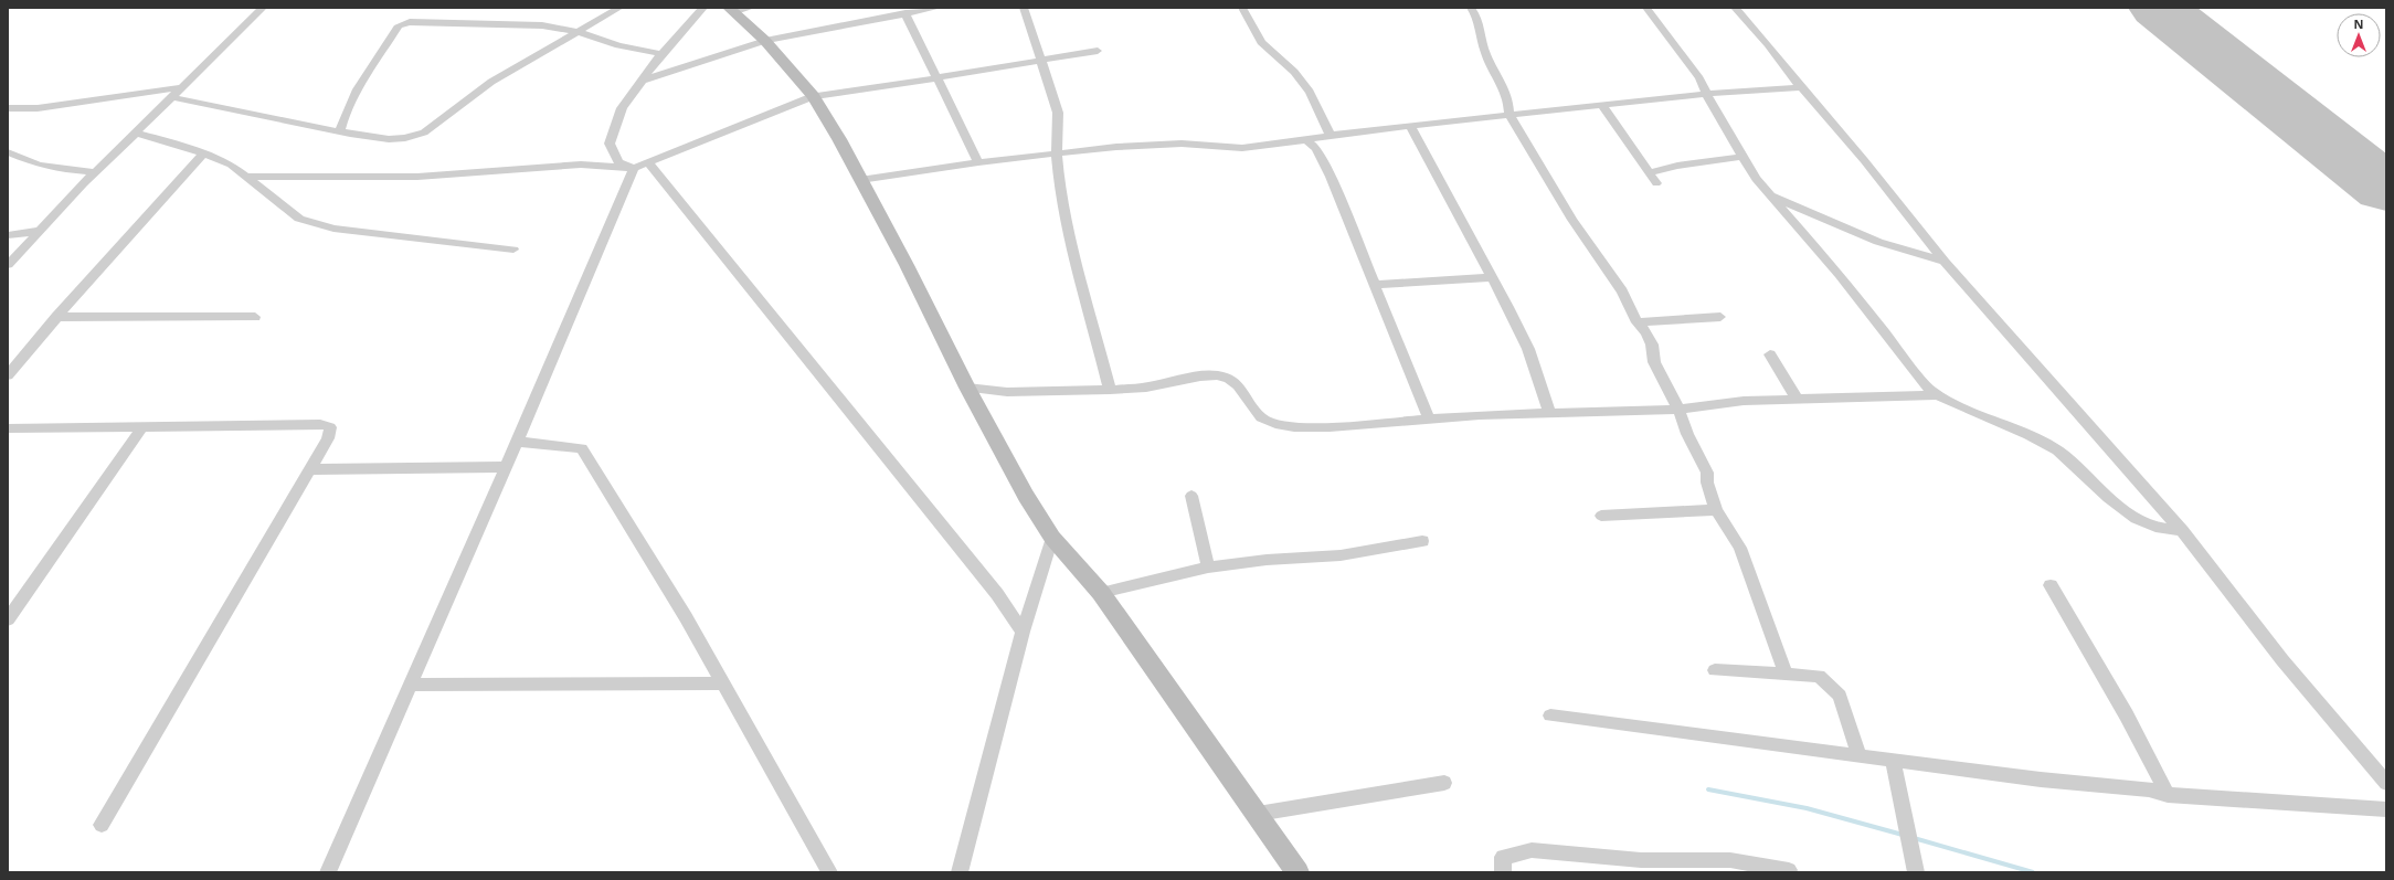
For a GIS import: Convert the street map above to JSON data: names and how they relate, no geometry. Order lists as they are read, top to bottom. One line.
{"north":"top"}
